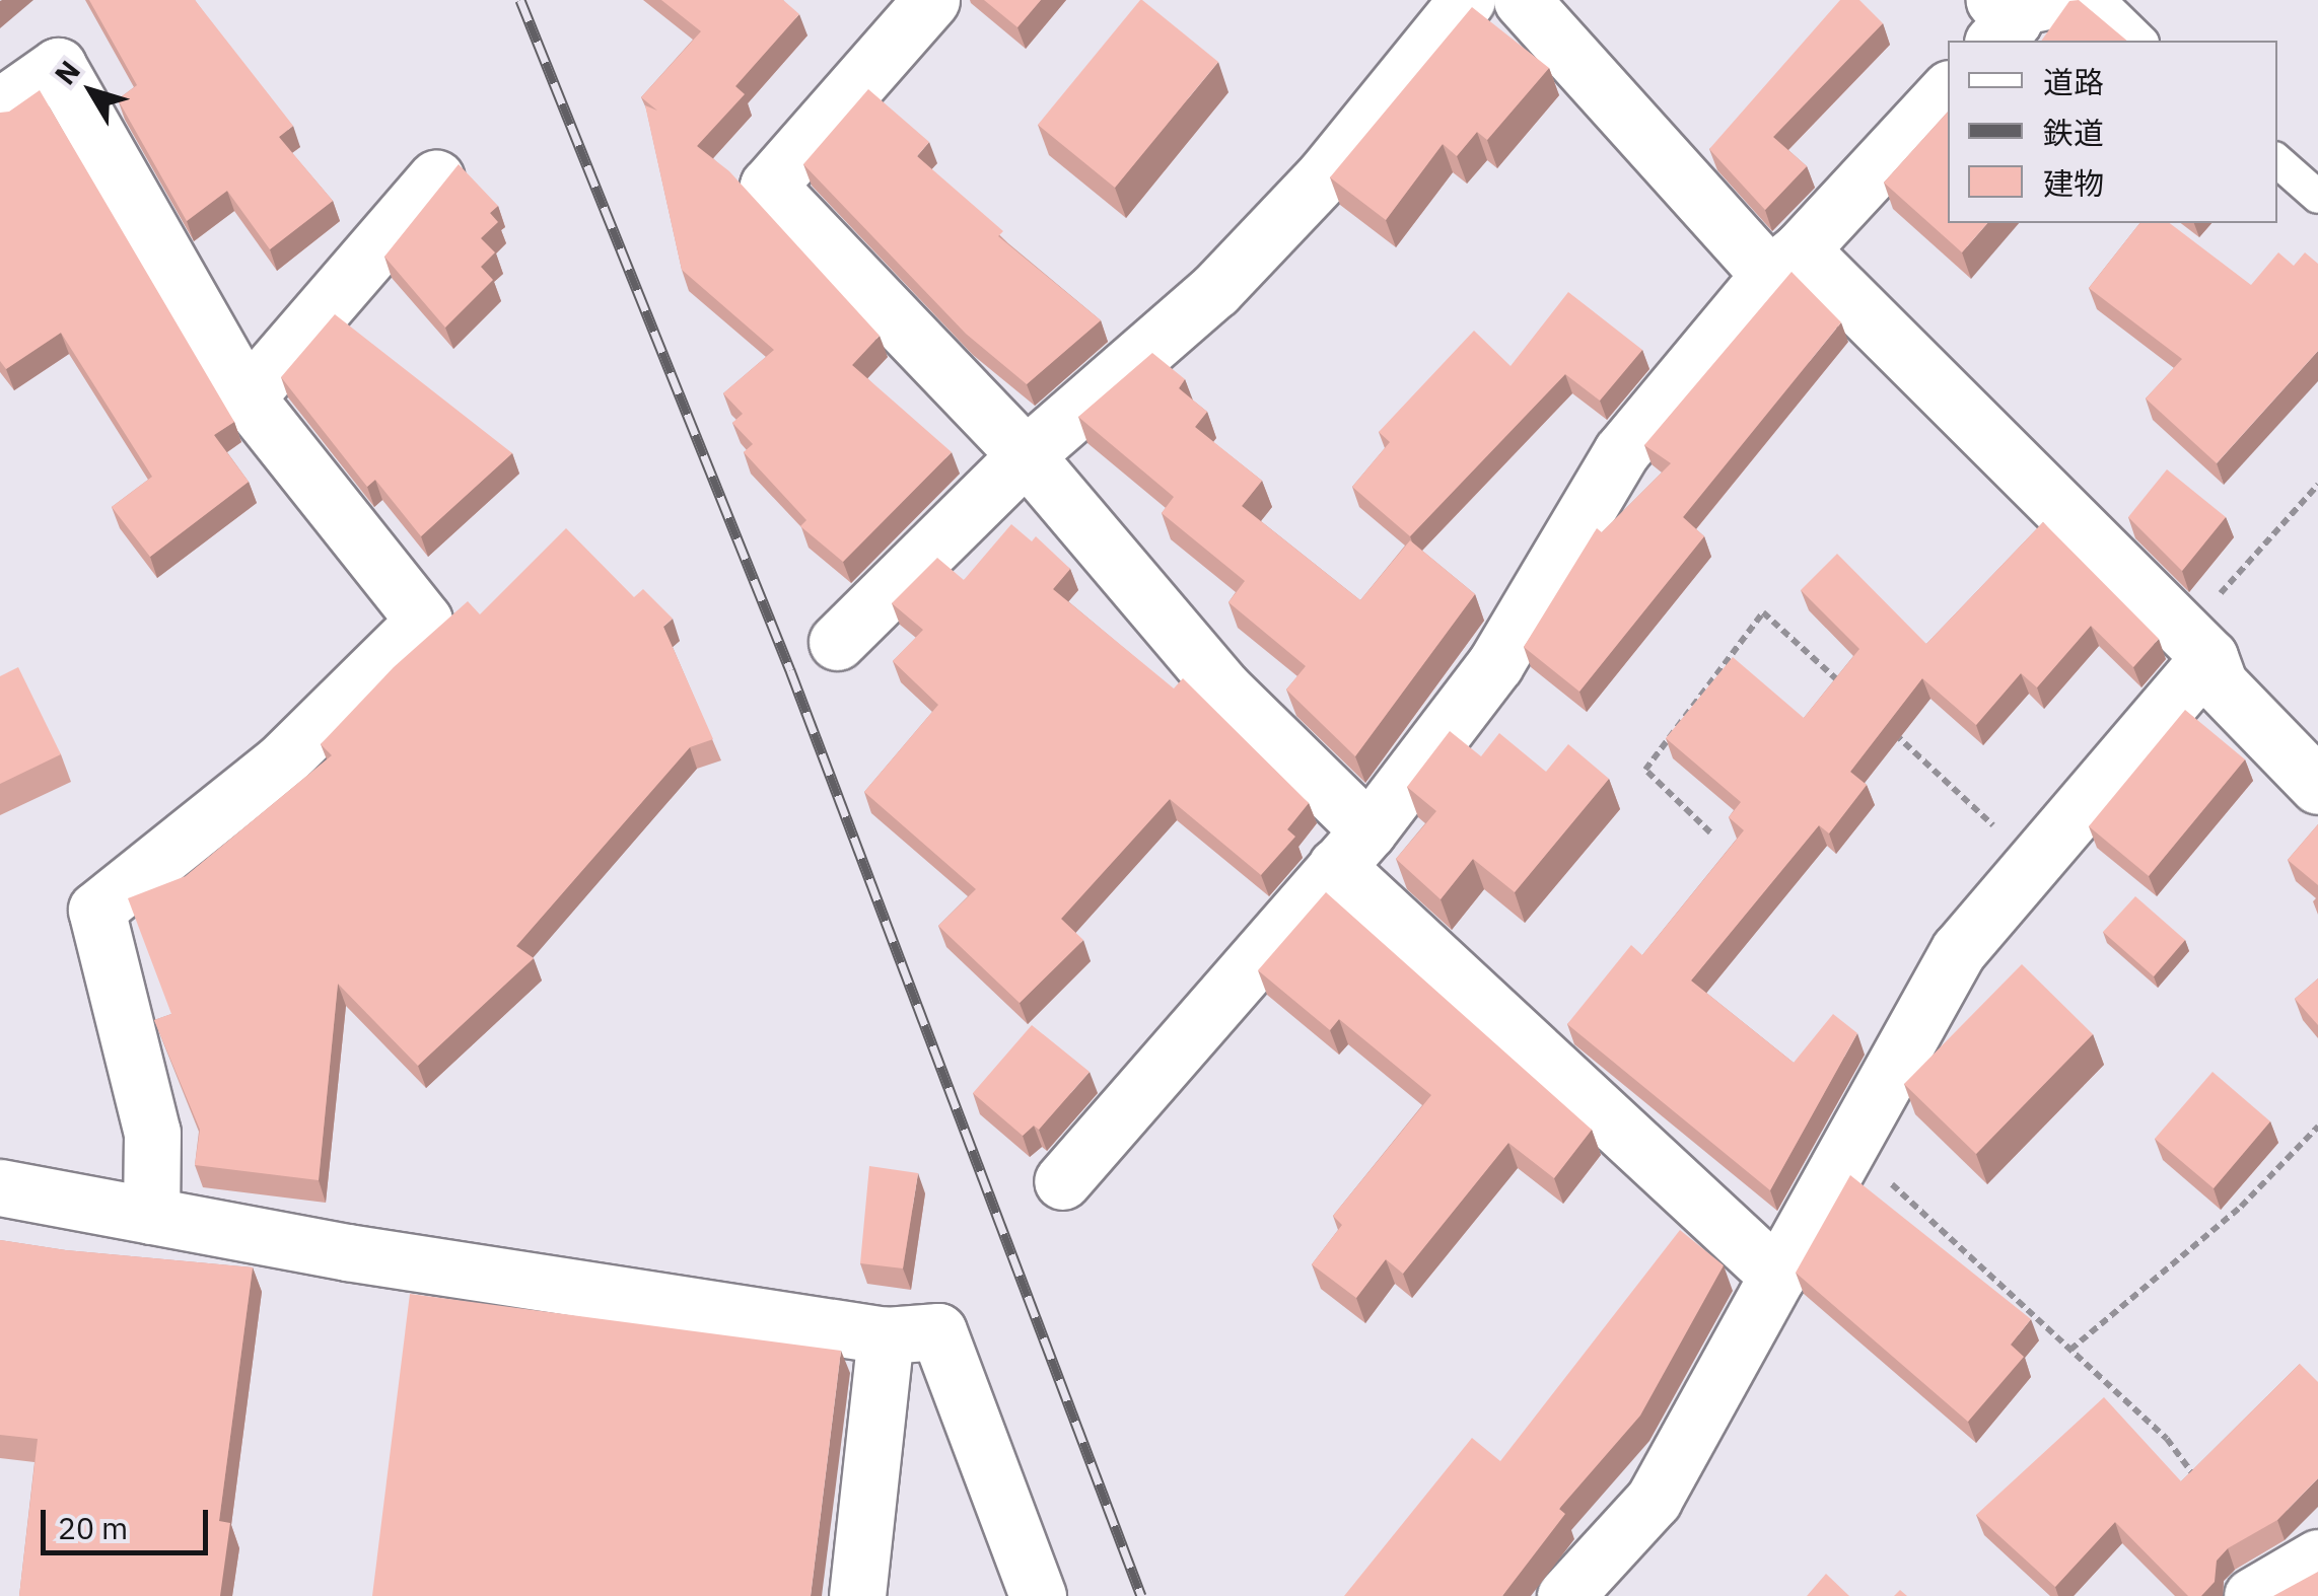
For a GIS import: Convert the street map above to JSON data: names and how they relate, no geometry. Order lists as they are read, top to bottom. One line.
{"legend":["道路","鉄道","建物"],"scale_bar":"20 m","north":"top left"}
